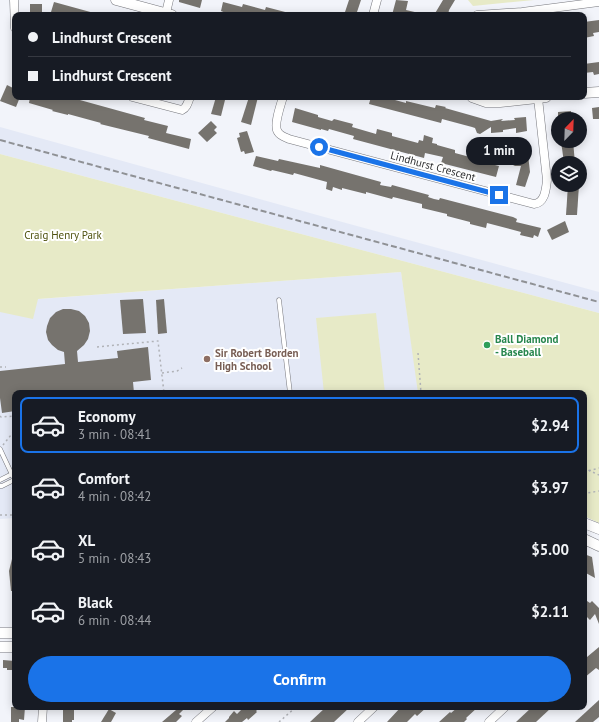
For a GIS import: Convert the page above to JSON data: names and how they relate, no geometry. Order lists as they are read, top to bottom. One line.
{"streets":{"street":["Lindhurst Crescent"]},"parks":["Craig Henry Park"],"places":["Ball Diamond - Baseball","Sir Robert Borden High School"],"north":"top right","page":{"banner":["Lindhurst Crescent","Lindhurst Crescent"],"bubble":"1 min","list":[{"name":"Economy","note":"3 min · 08:41","value":"$2.94"},{"name":"Comfort","note":"4 min · 08:42","value":"$3.97"},{"name":"XL","note":"5 min · 08:43","value":"$5.00"},{"name":"Black","note":"6 min · 08:44","value":"$2.11"}],"buttons":"Confirm"}}
